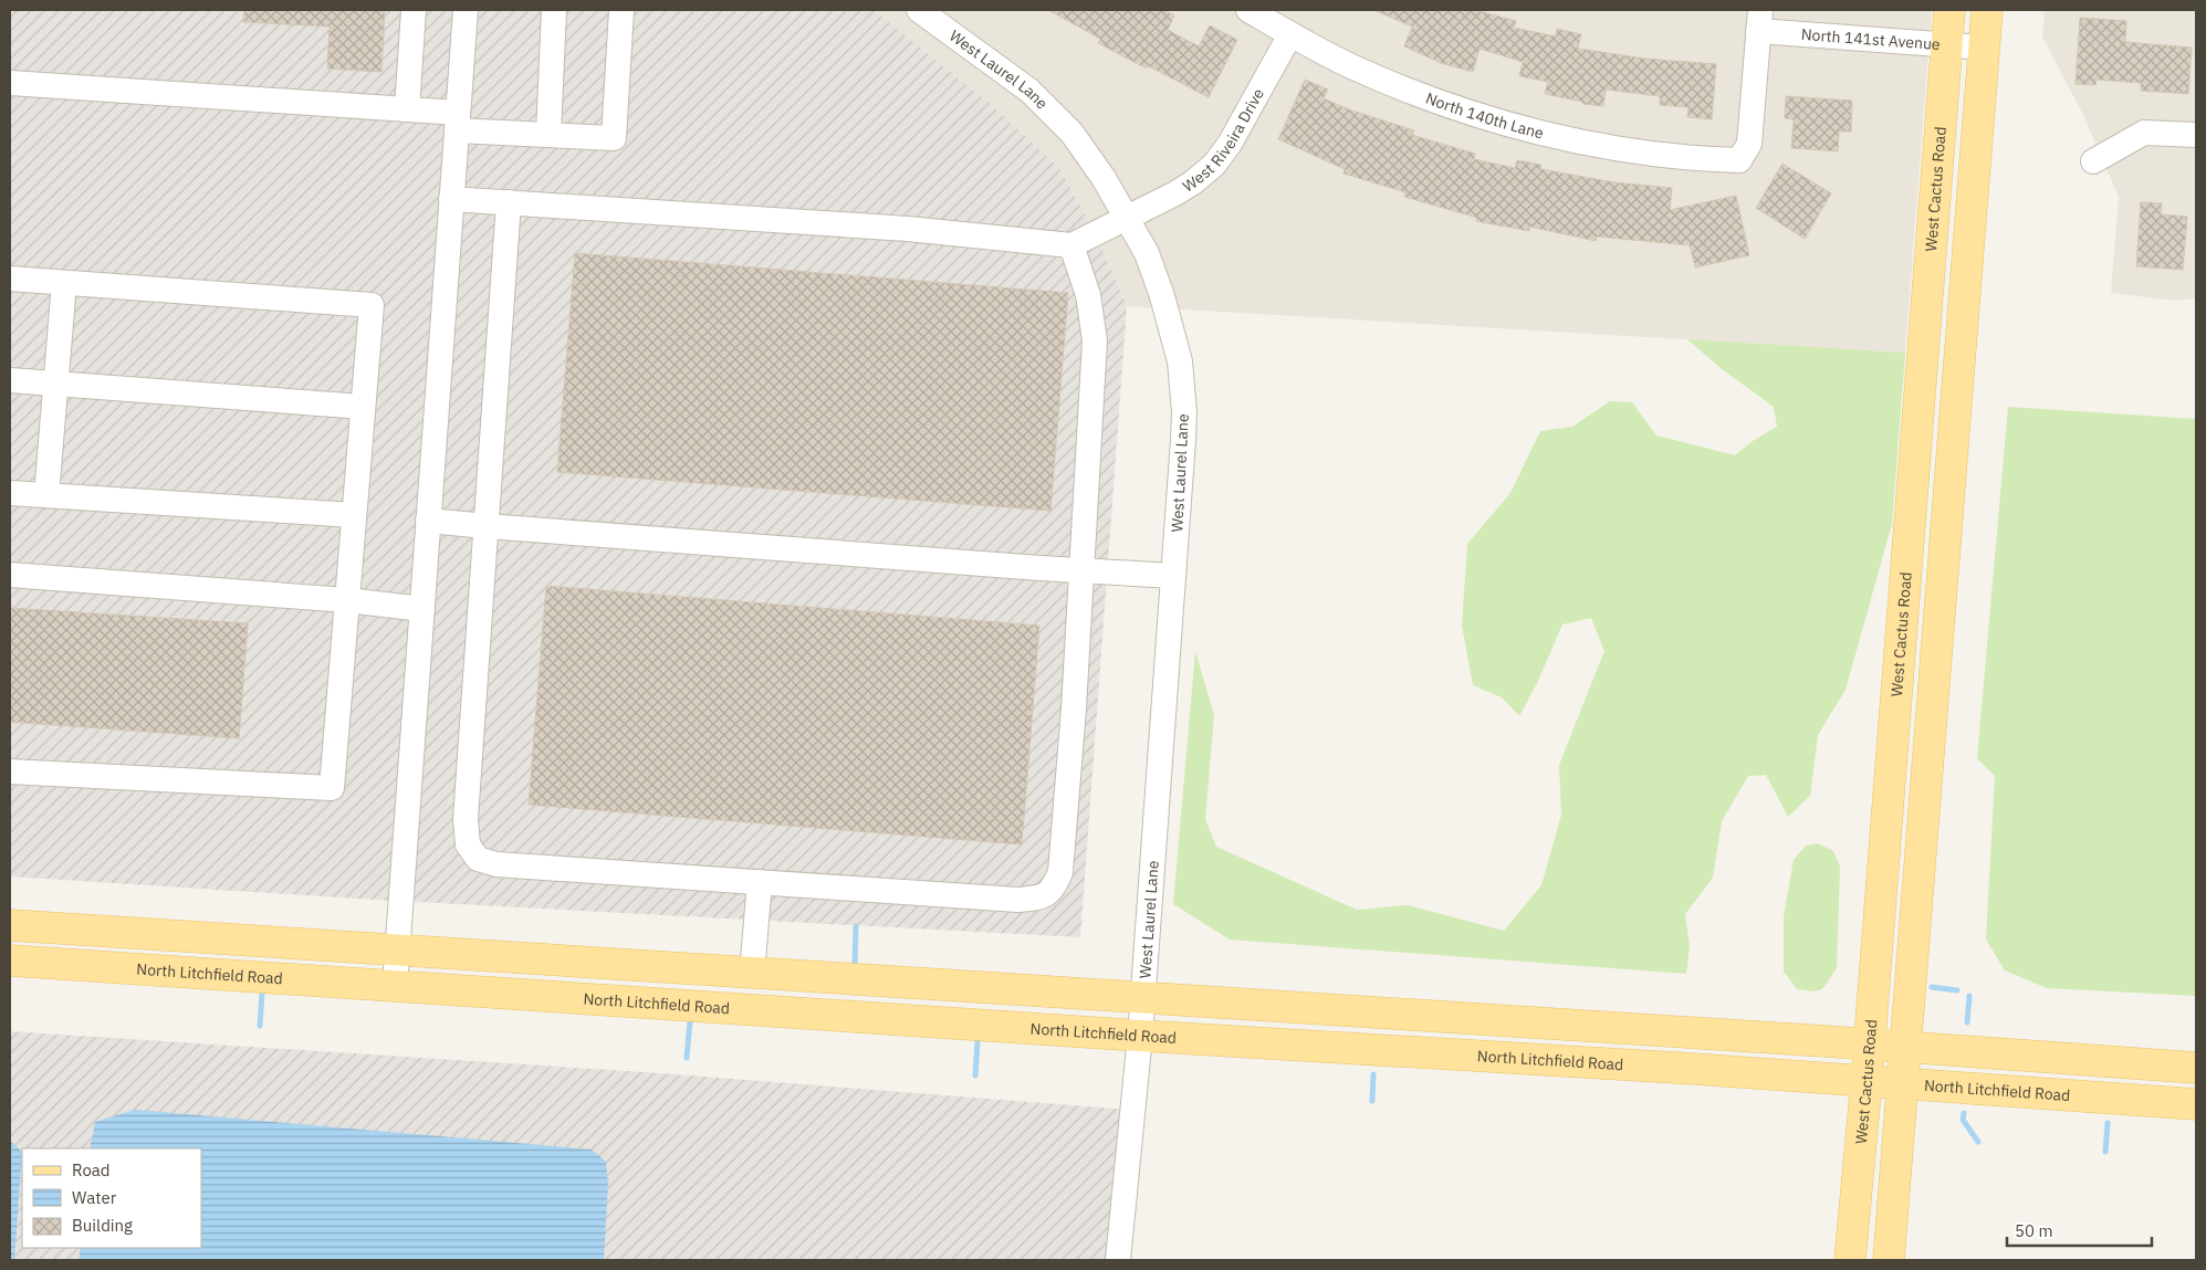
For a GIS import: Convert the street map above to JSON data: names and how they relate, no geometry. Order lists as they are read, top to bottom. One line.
{"streets":{"main road":["West Cactus Road","North Litchfield Road"],"street":["North 141st Avenue","West Laurel Lane","North 140th Lane","West Riveira Drive"]},"crossings":[["North 141st Avenue","North 140th Lane"],["North 141st Avenue","West Cactus Road"],["West Laurel Lane","West Riveira Drive"],["West Laurel Lane","North Litchfield Road"],["North 140th Lane","West Riveira Drive"],["West Cactus Road","North Litchfield Road"]],"legend":["Road","Water","Building"],"scale_bar":"50 m"}
